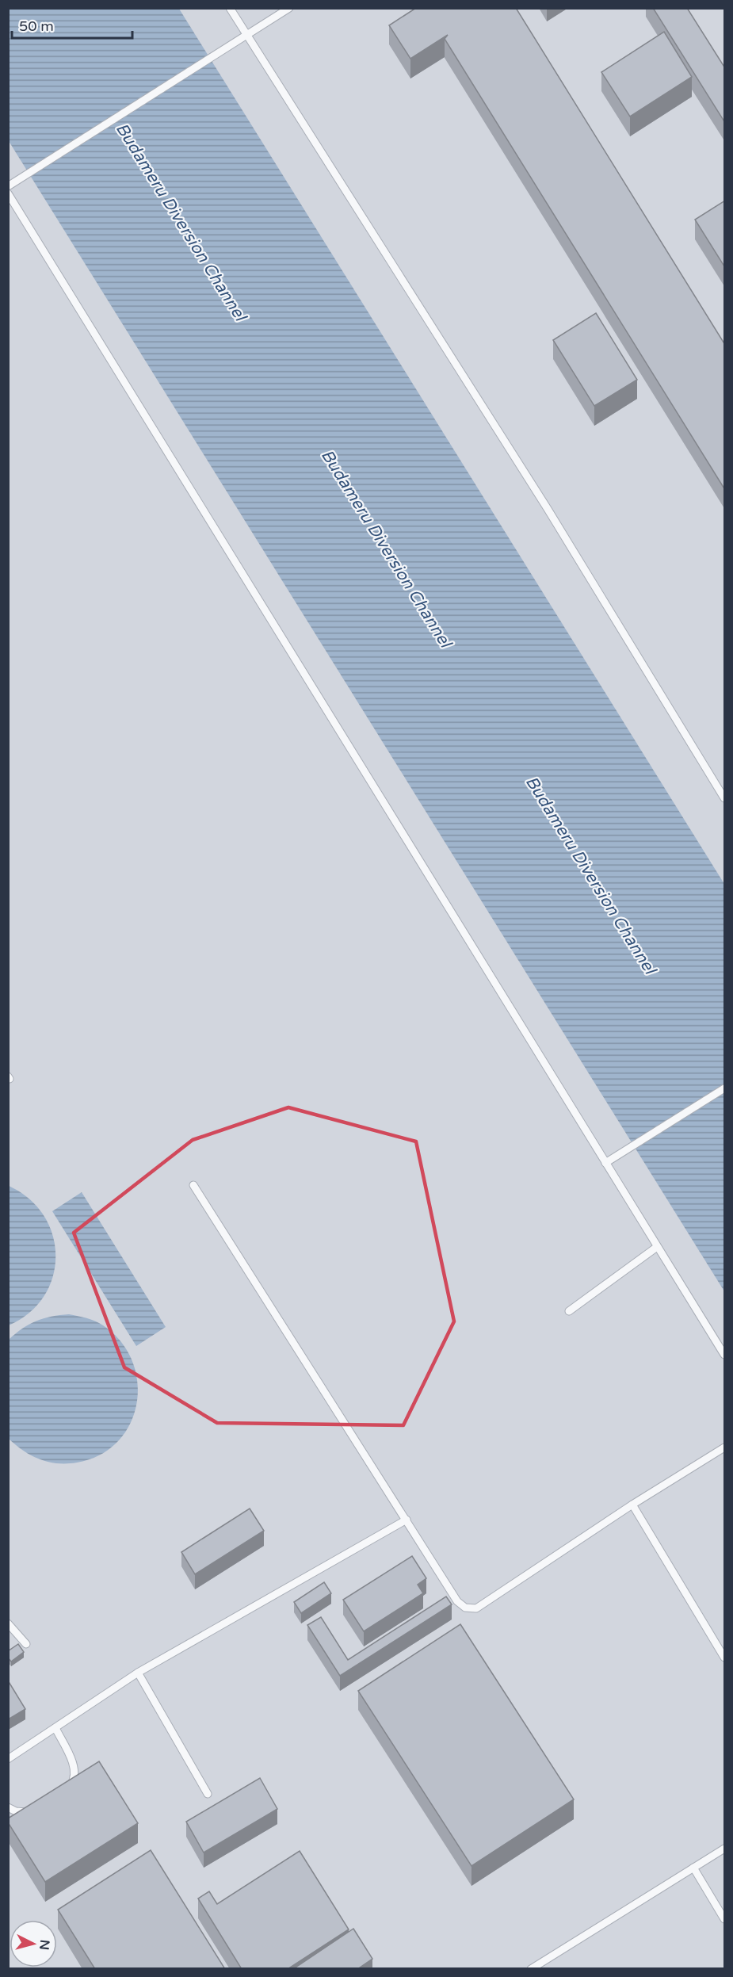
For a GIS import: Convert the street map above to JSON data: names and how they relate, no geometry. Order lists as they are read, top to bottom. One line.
{"water":["Budameru Diversion Channel"],"scale_bar":"50 m","north":"right"}
